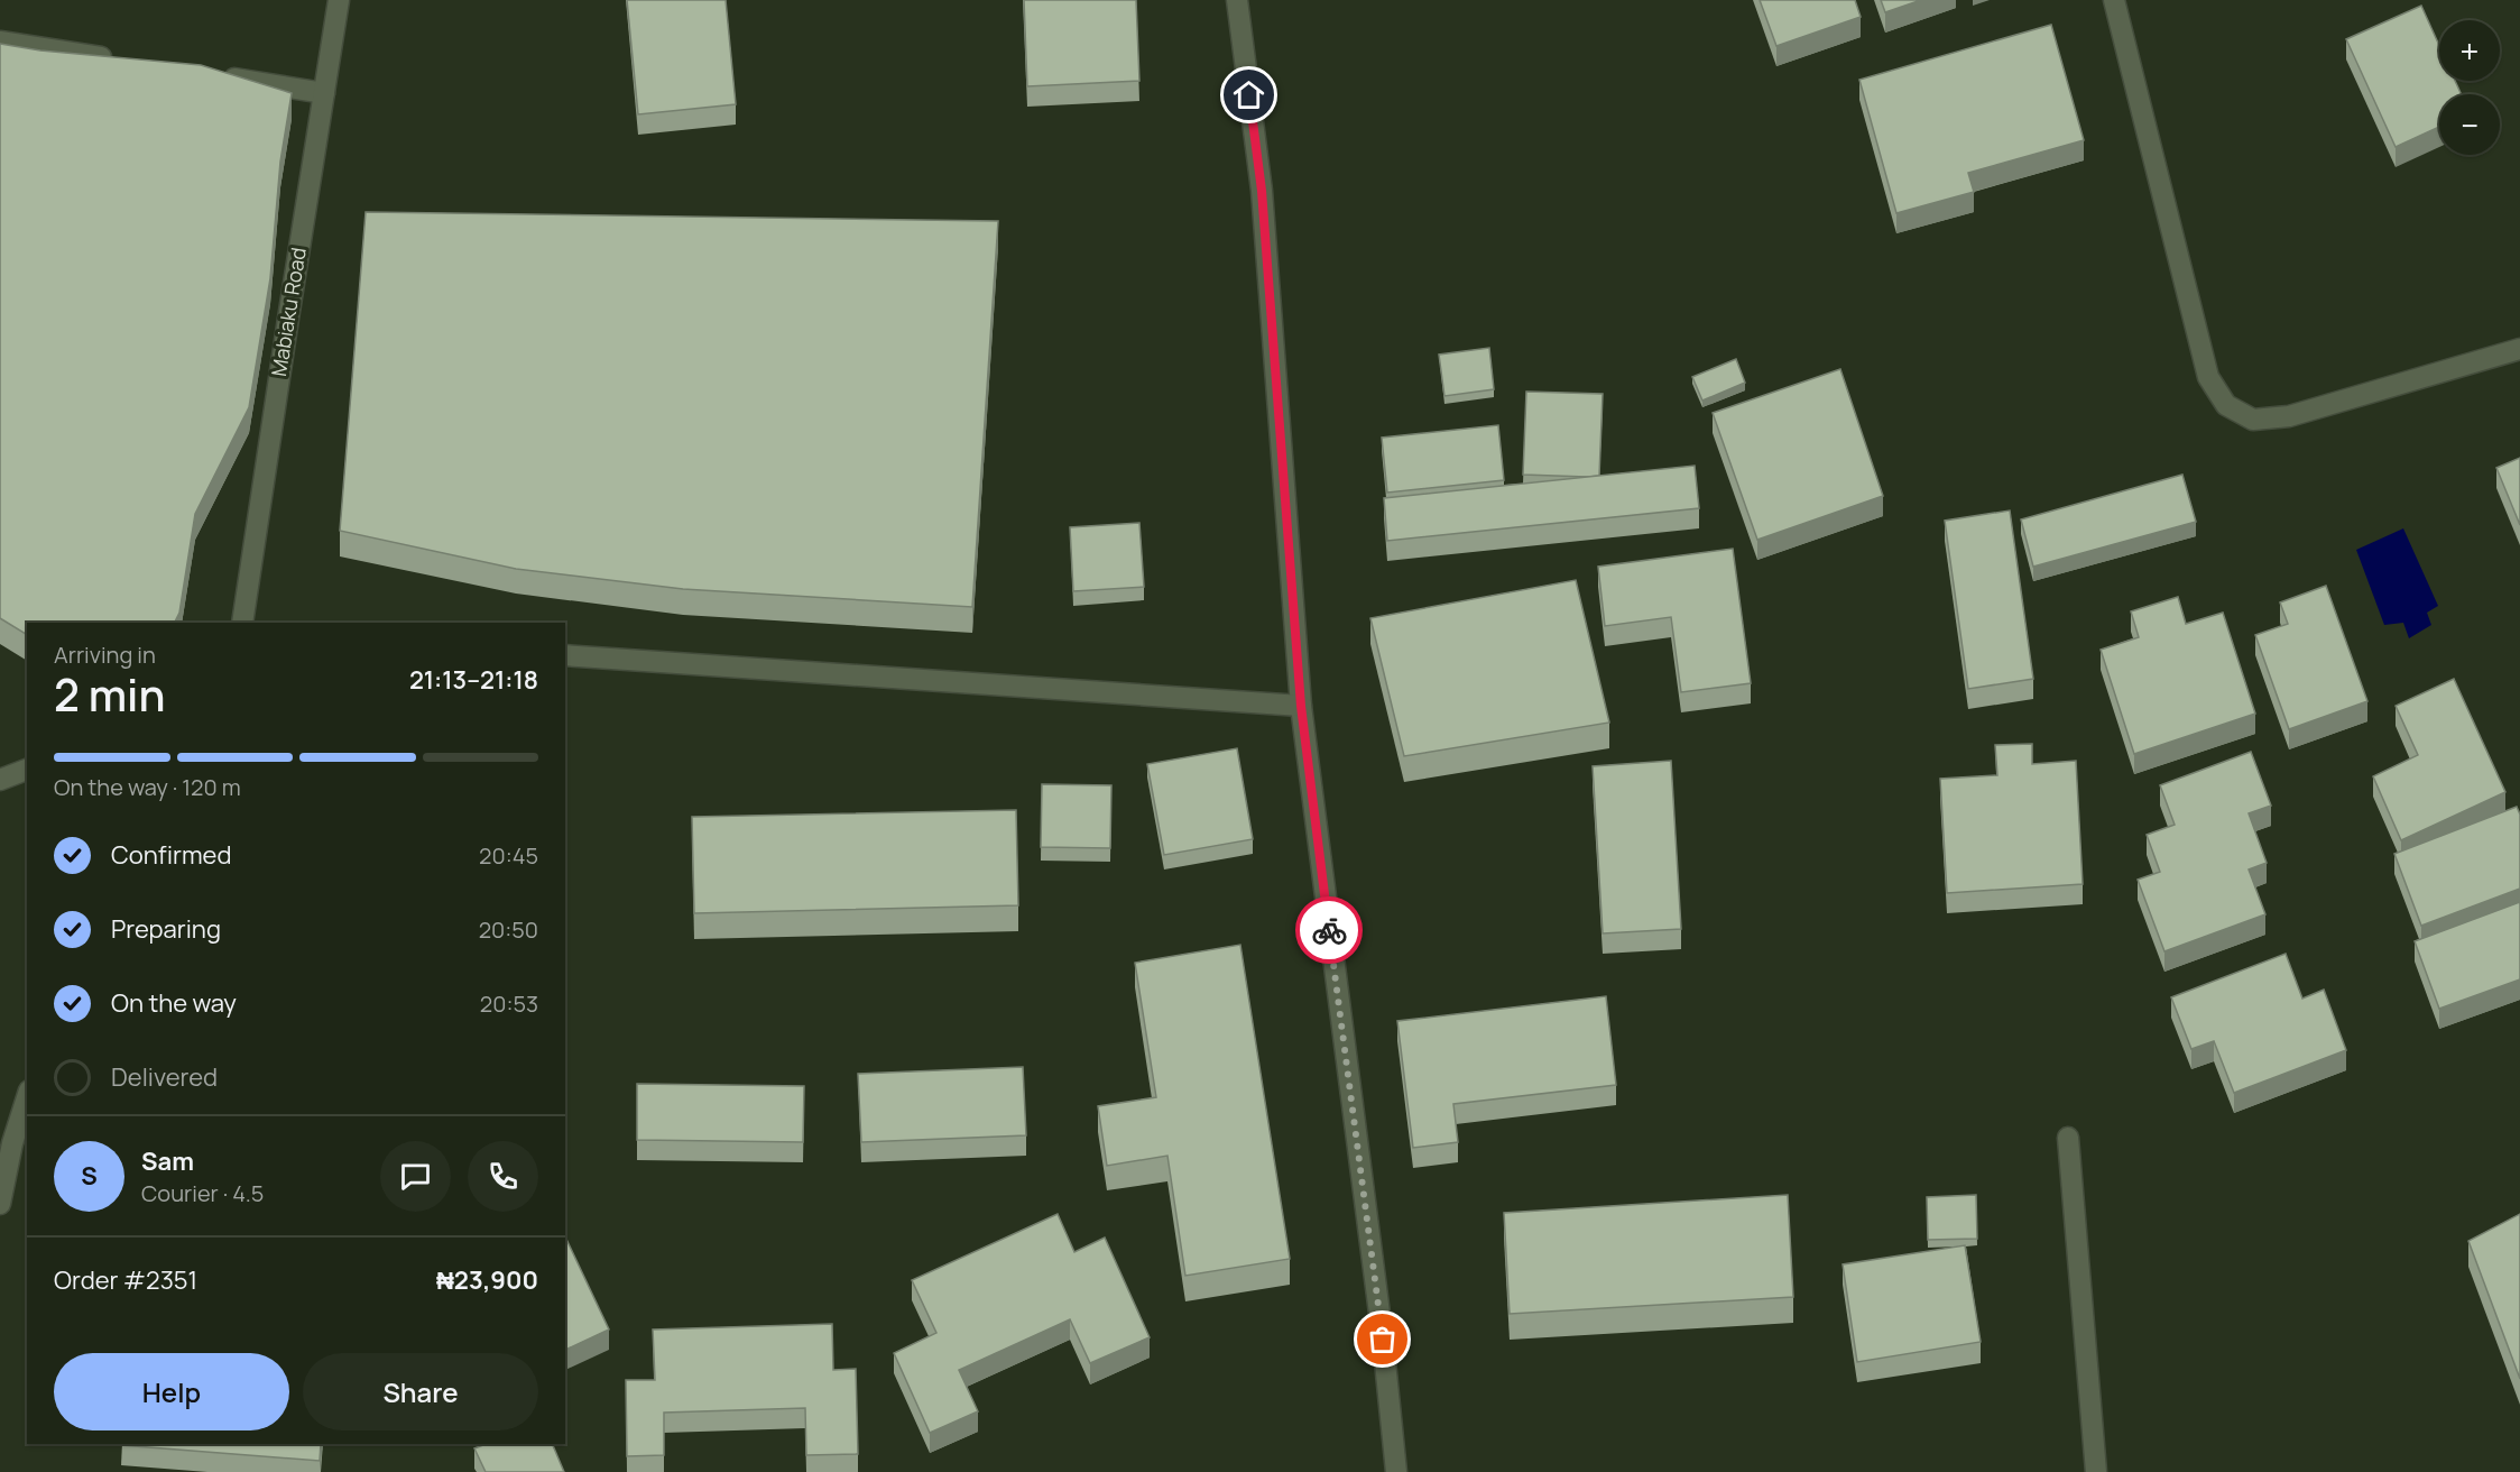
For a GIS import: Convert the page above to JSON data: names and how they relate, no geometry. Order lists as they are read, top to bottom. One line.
{"streets":{"street":["Mabiaku Road"]},"page":{"map_buttons":["+","−"],"heading":["2 min","Arriving in","21:13–21:18"],"panel":["Sam","Courier · 4.5","Order #2351","₦23,900"],"bar":"On the way · 120 m","list":[["Confirmed","20:45"],["Preparing","20:50"],["On the way","20:53"],"Delivered"],"round":"S","buttons":["Help","Share"]}}
